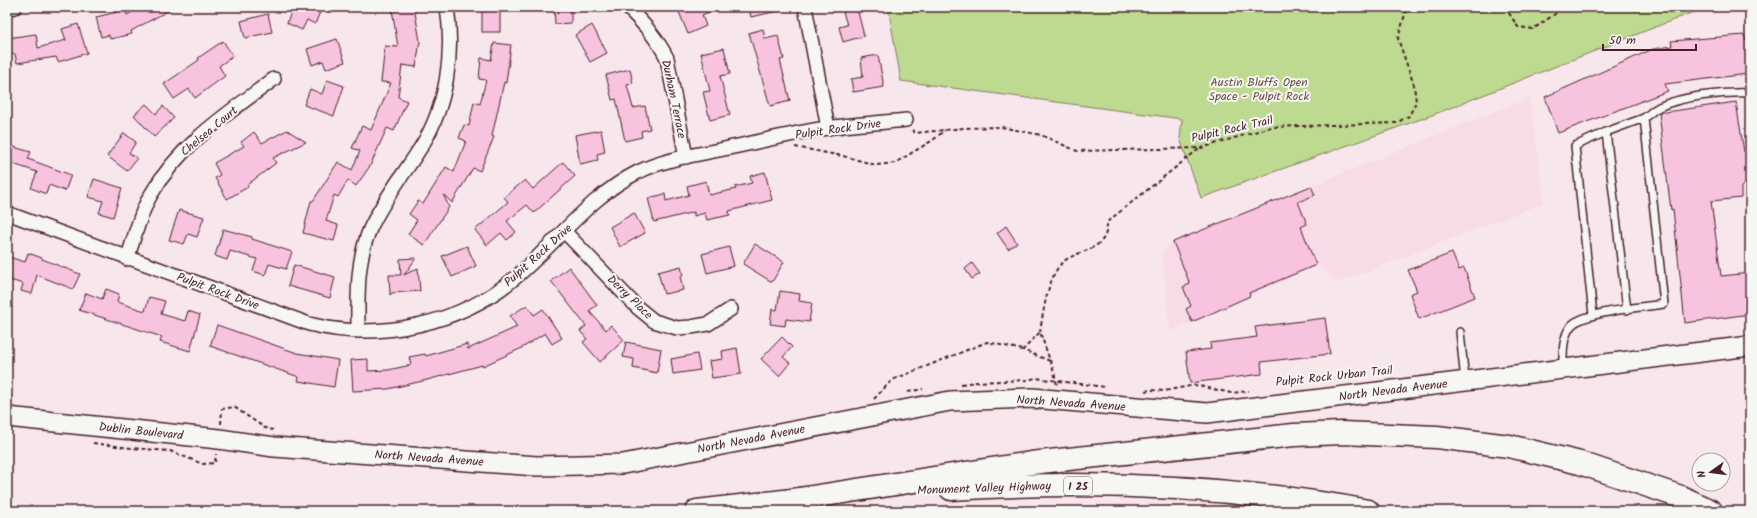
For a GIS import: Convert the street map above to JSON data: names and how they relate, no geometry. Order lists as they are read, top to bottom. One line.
{"streets":{"highway":["I 25","Monument Valley Highway"],"main road":["North Nevada Avenue","Dublin Boulevard"],"street":["Durham Terrace","Pulpit Rock Drive","Chelsea Court","Derry Place"],"path":["Pulpit Rock Trail"]},"crossings":[["Durham Terrace","Pulpit Rock Drive"],["Pulpit Rock Drive","Pulpit Rock Trail"],["Pulpit Rock Drive","Chelsea Court"],["Pulpit Rock Drive","Derry Place"],["North Nevada Avenue","Dublin Boulevard"]],"parks":["Austin Bluffs Open Space - Pulpit Rock"],"scale_bar":"50 m","north":"left"}
